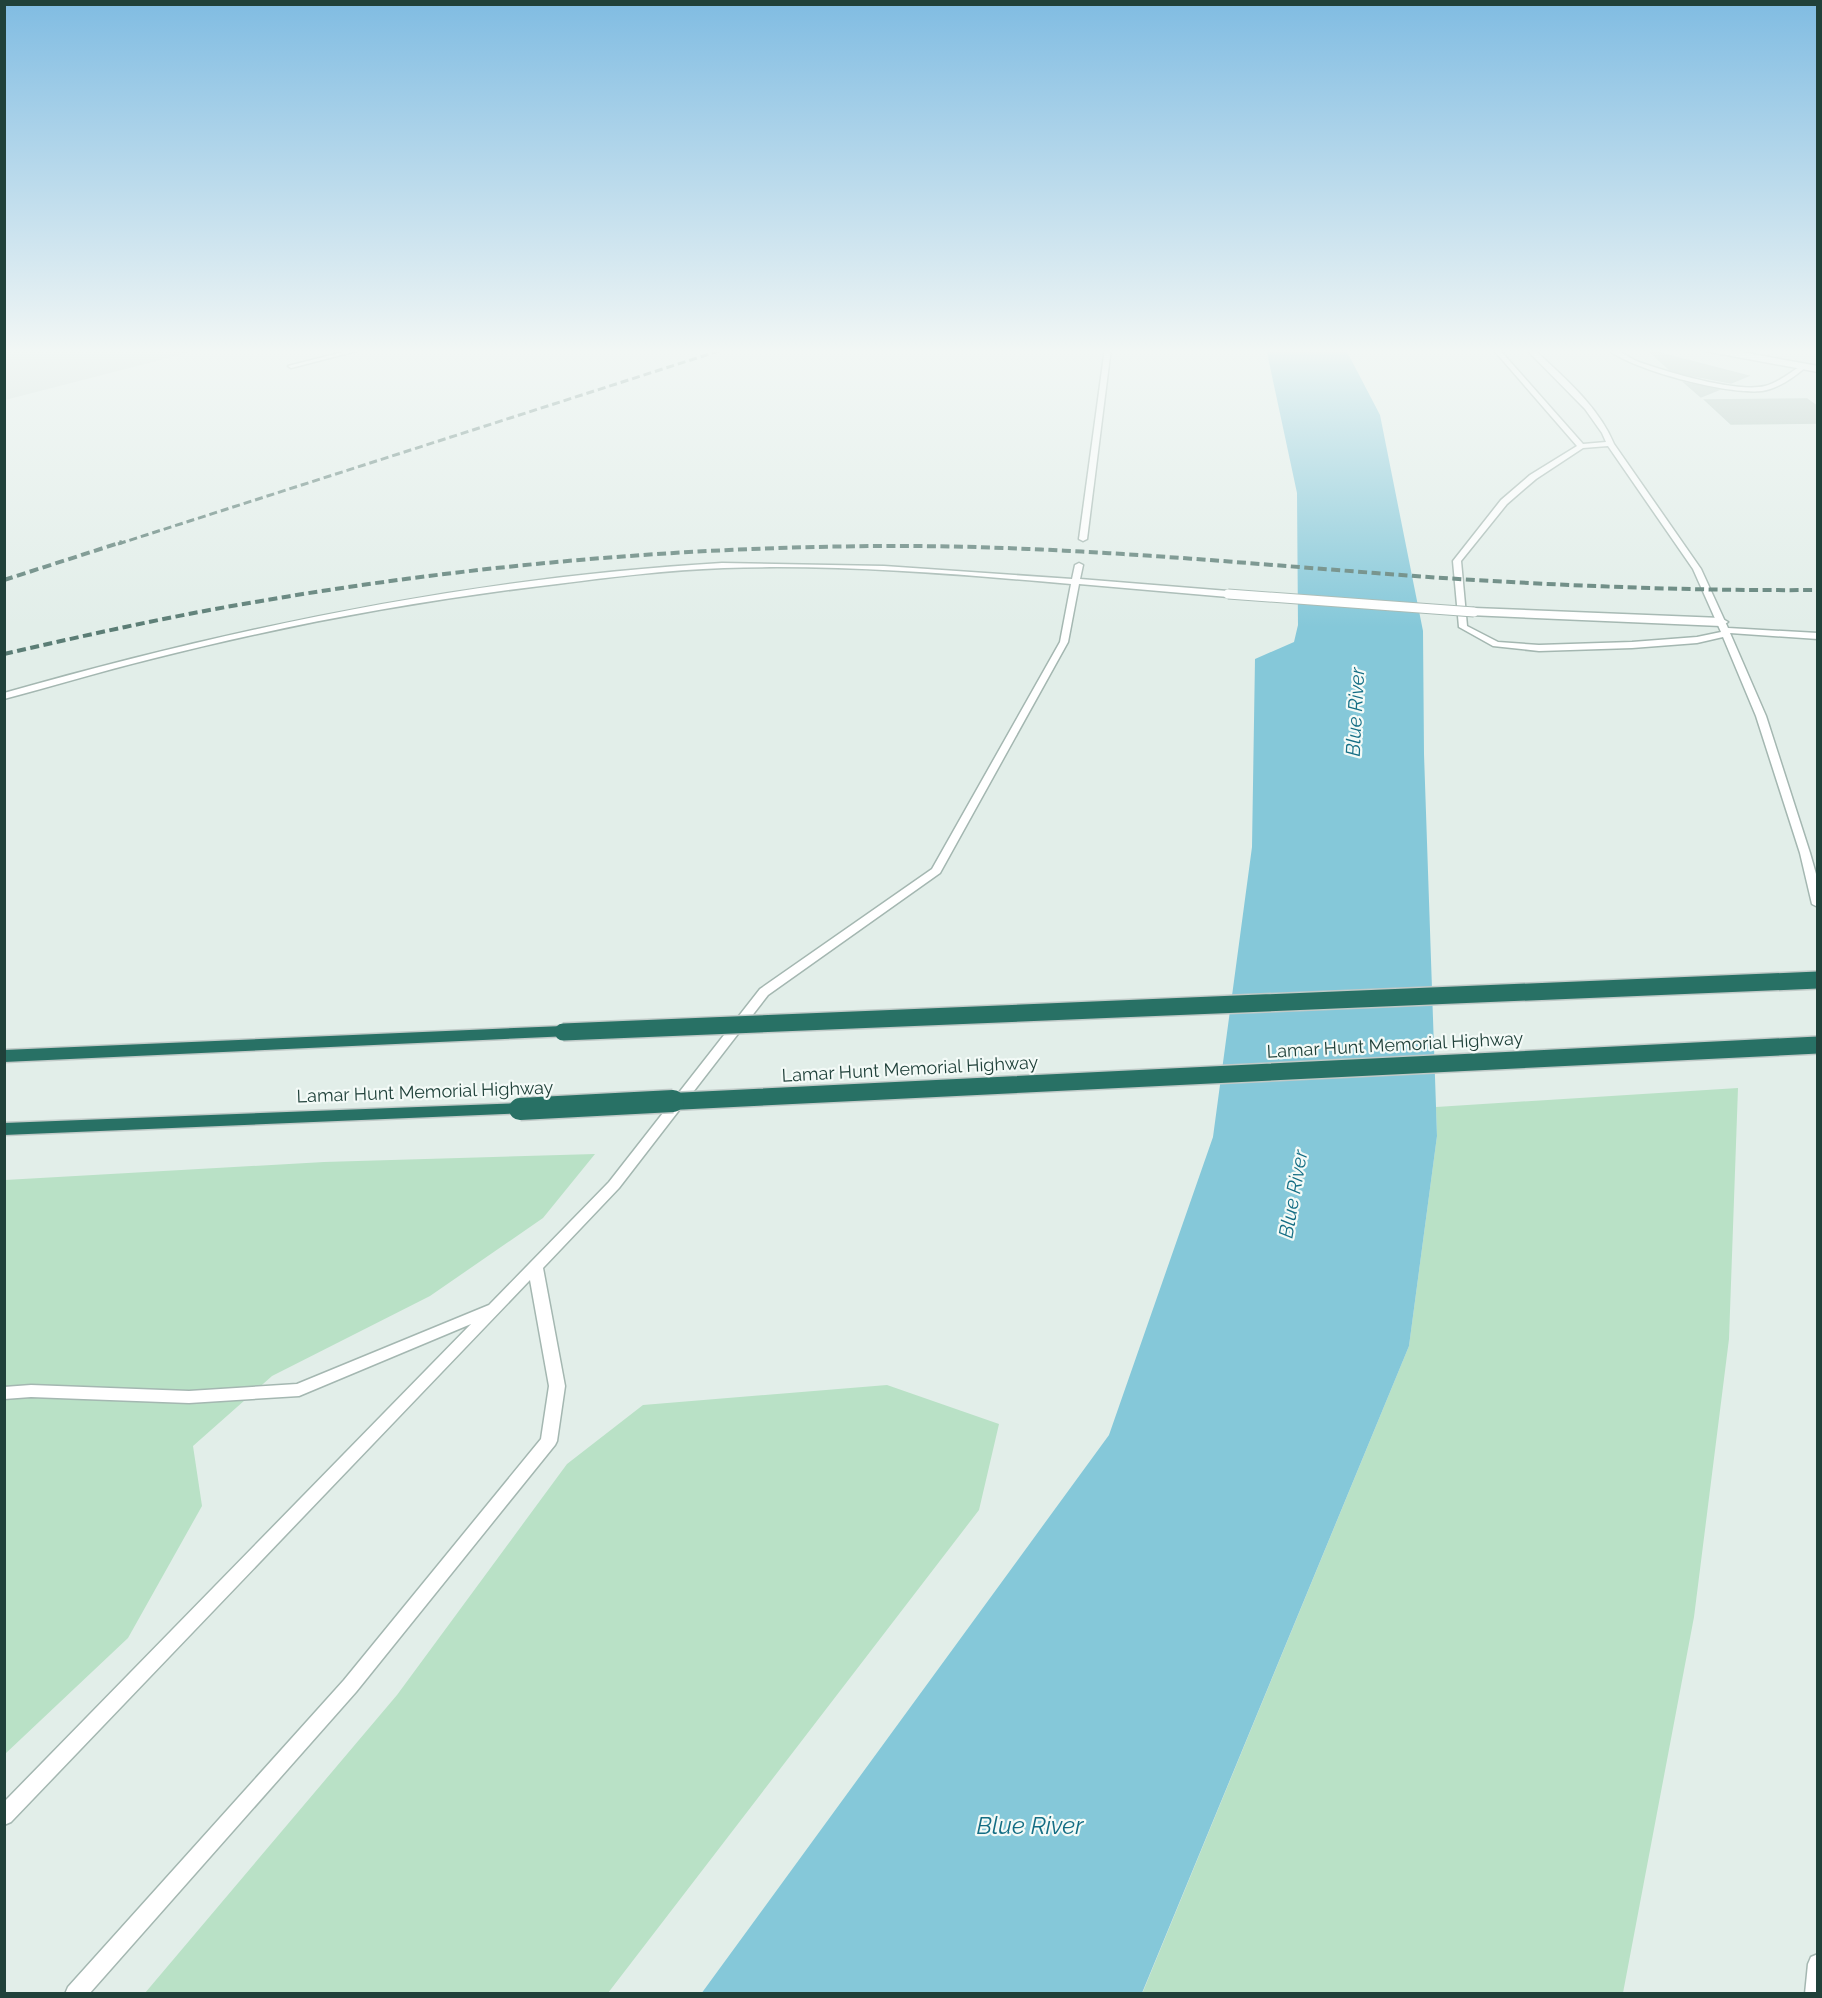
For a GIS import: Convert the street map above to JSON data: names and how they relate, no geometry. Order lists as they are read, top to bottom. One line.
{"streets":{"highway":["Lamar Hunt Memorial Highway"]},"water":["Blue River"]}
